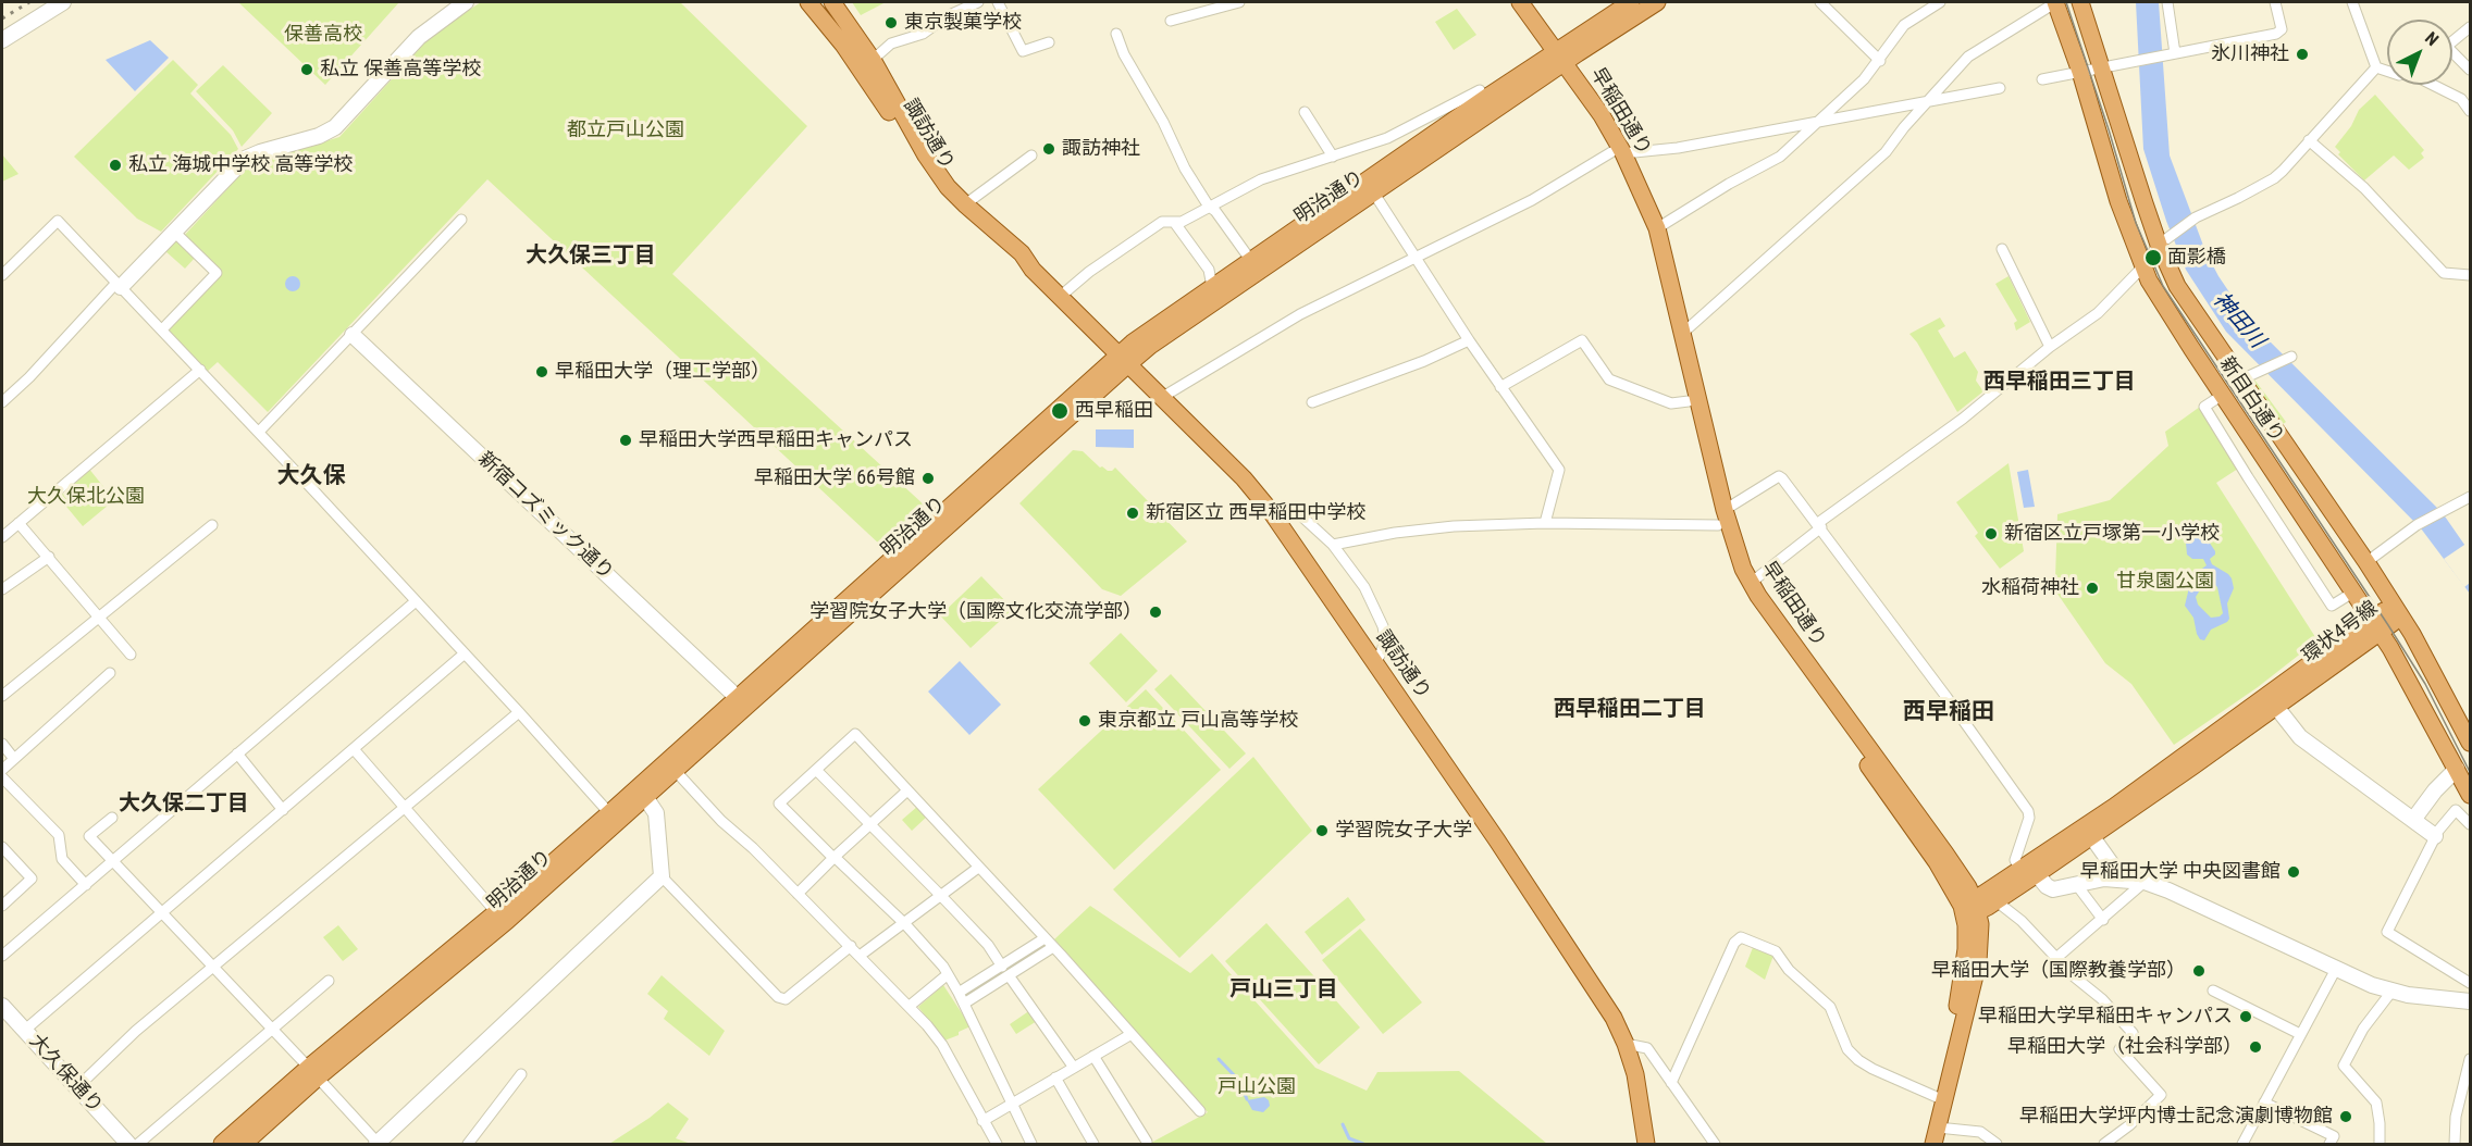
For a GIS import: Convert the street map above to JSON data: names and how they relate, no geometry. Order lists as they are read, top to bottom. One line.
{"streets":{"main road":["早稲田通り","諏訪通り","明治通り","新目白通り","環状4号線"],"street":["新宿コズミック通り","大久保通り"]},"crossings":[["早稲田通り","明治通り"],["早稲田通り","環状4号線"],["諏訪通り","明治通り"],["明治通り","新宿コズミック通り"],["新目白通り","環状4号線"]],"districts":["大久保三丁目","西早稲田三丁目","大久保","西早稲田二丁目","西早稲田","大久保二丁目","戸山三丁目"],"water":["神田川"],"parks":["保善高校","都立戸山公園","大久保北公園","甘泉園公園","戸山公園"],"places":["東京製菓学校","氷川神社","私立 保善高等学校","諏訪神社","私立 海城中学校 高等学校","面影橋","早稲田大学（理工学部）","西早稲田","早稲田大学西早稲田キャンパス","早稲田大学 66号館","新宿区立 西早稲田中学校","新宿区立戸塚第一小学校","水稲荷神社","学習院女子大学（国際文化交流学部）","東京都立 戸山高等学校","学習院女子大学","早稲田大学 中央図書館","早稲田大学（国際教養学部）","早稲田大学早稲田キャンパス","早稲田大学（社会科学部）","早稲田大学坪内博士記念演劇博物館"],"north":"top right"}
